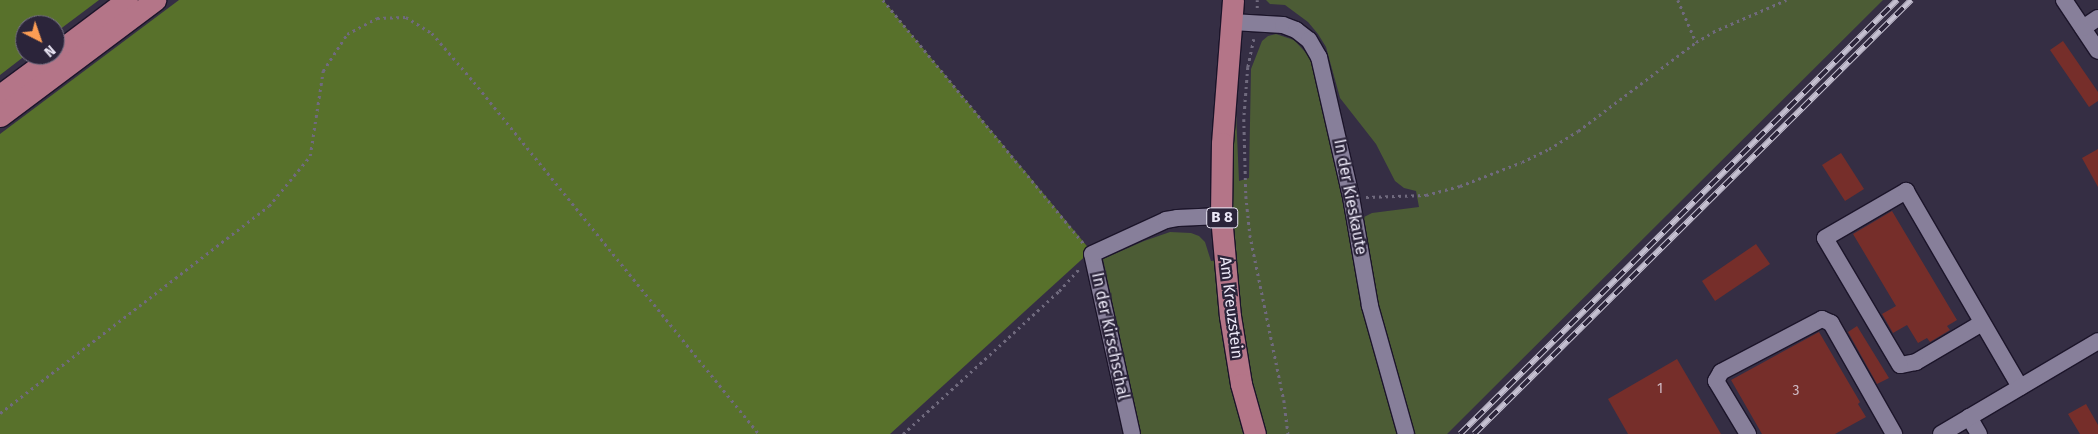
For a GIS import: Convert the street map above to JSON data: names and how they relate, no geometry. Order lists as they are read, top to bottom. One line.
{"streets":{"main road":["B 8","Am Kreuzstein"],"street":["In der Kieskaute","In der Kirschschal"]},"crossings":[["In der Kieskaute","Am Kreuzstein"],["Am Kreuzstein","In der Kirschschal"]],"house_numbers":["1","3"],"north":"bottom right"}
